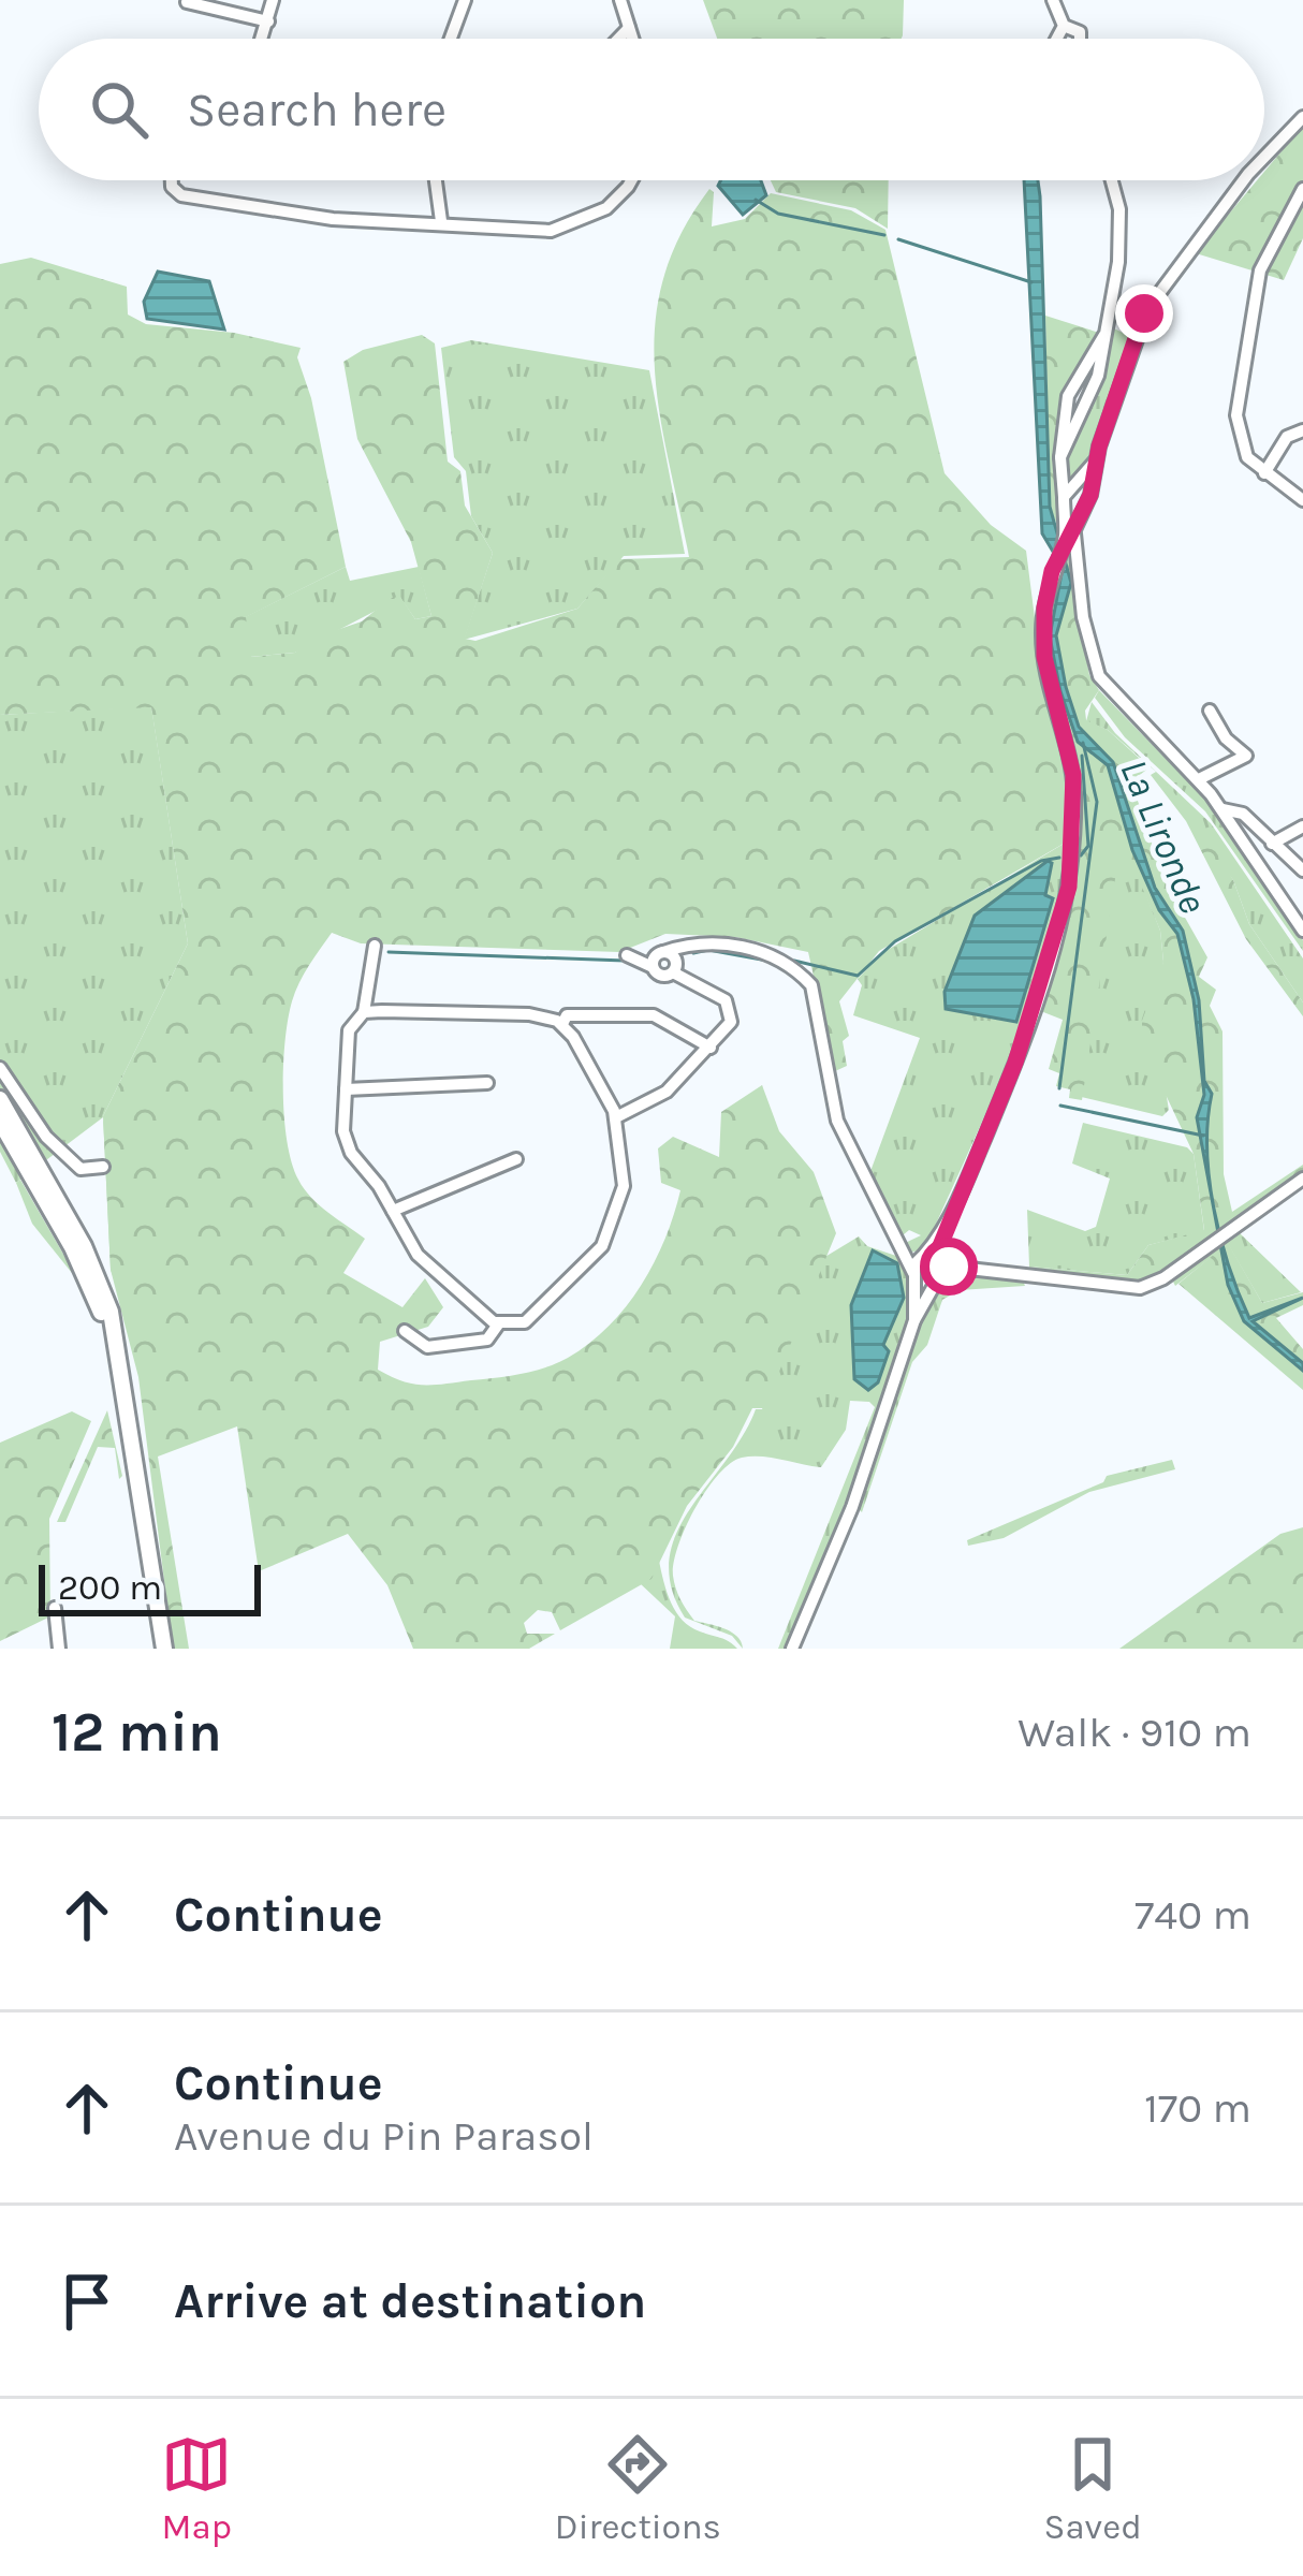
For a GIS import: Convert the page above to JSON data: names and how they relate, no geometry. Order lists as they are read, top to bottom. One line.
{"water":["La Lironde"],"scale_bar":"200 m","page":{"search":"Search here","scale":"200 m","heading":["12 min","Walk · 910 m"],"list":[["Continue","740 m"],["Continue","Avenue du Pin Parasol","170 m"],"Arrive at destination"],"nav":["Map","Directions","Saved"]}}
